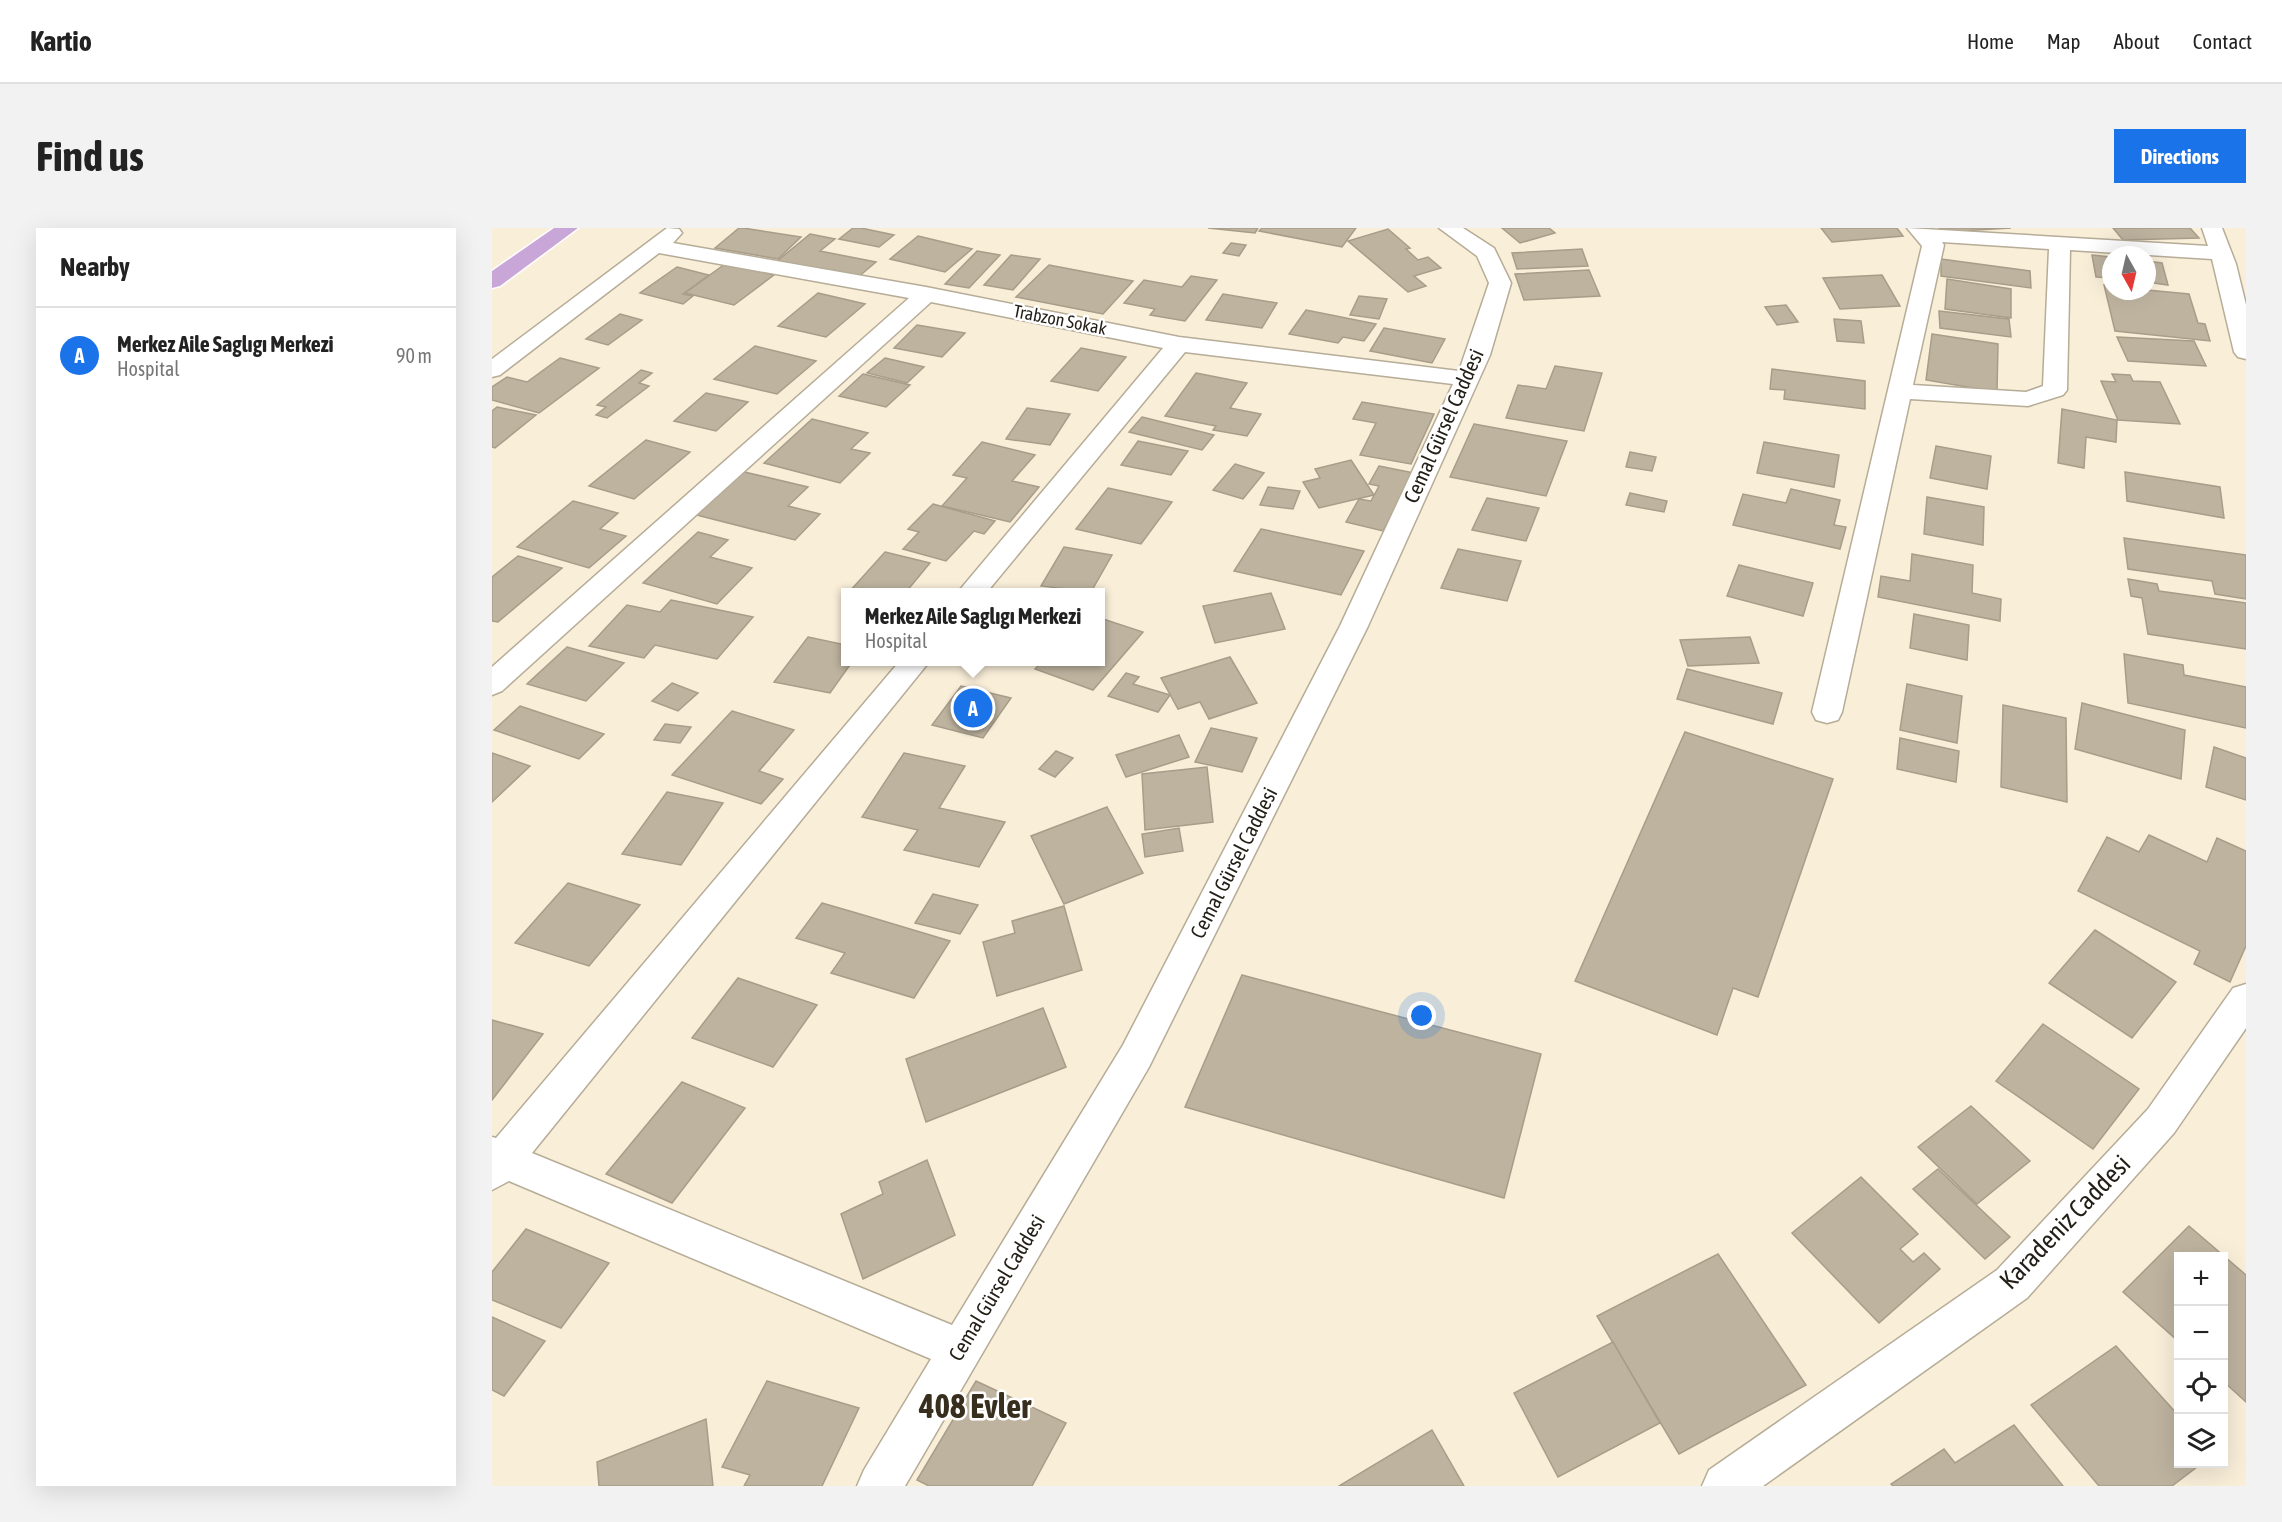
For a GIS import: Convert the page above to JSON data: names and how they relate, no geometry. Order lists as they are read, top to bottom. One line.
{"streets":{"street":["Trabzon Sokak","Cemal Gürsel Caddesi","Karadeniz Caddesi"]},"crossings":[["Trabzon Sokak","Cemal Gürsel Caddesi"]],"districts":["408 Evler"],"north":"bottom","page":{"header":"Kartio","nav":["Home","Map","About","Contact"],"buttons":"Directions","title":"Find us","heading":"Nearby","list":[{"mark":"A","name":"Merkez Aile Saglıgı Merkezi","note":"Hospital","value":"90 m"}],"popup":["Merkez Aile Saglıgı Merkezi","Hospital"],"pins":"A","map_buttons":["+","−"]}}
